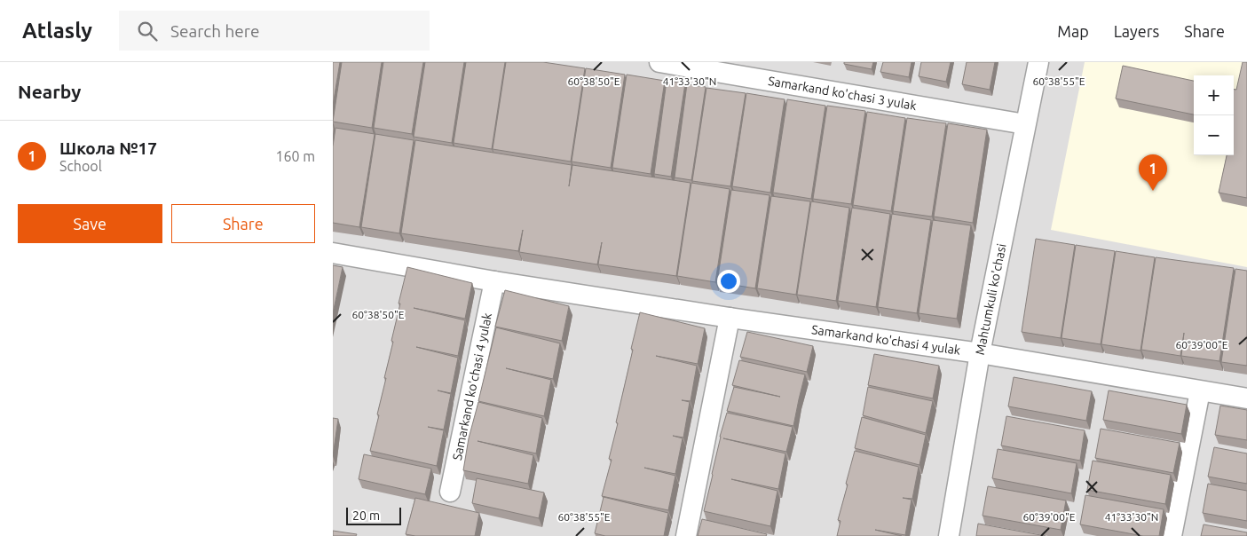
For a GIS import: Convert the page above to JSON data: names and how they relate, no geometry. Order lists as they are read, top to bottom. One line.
{"streets":{"street":["Samarkand ko'chasi 3 yulak","Mahtumkuli ko'chasi","Samarkand ko'chasi 4 yulak"]},"crossings":[["Samarkand ko'chasi 3 yulak","Mahtumkuli ko'chasi"],["Mahtumkuli ko'chasi","Samarkand ko'chasi 4 yulak"]],"scale_bar":"20 m","page":{"header":"Atlasly","search":"Search here","nav":["Map","Layers","Share"],"heading":"Nearby","map_buttons":["+","−"],"list":[{"mark":"1","name":"Школа №17","note":"School","value":"160 m"}],"pins":"1","buttons":["Save","Share"],"scale":"20 m"},"coordinates":["60°38'50\"E","60°38'55\"E","41°33'30\"N","60°39'00\"E"]}
